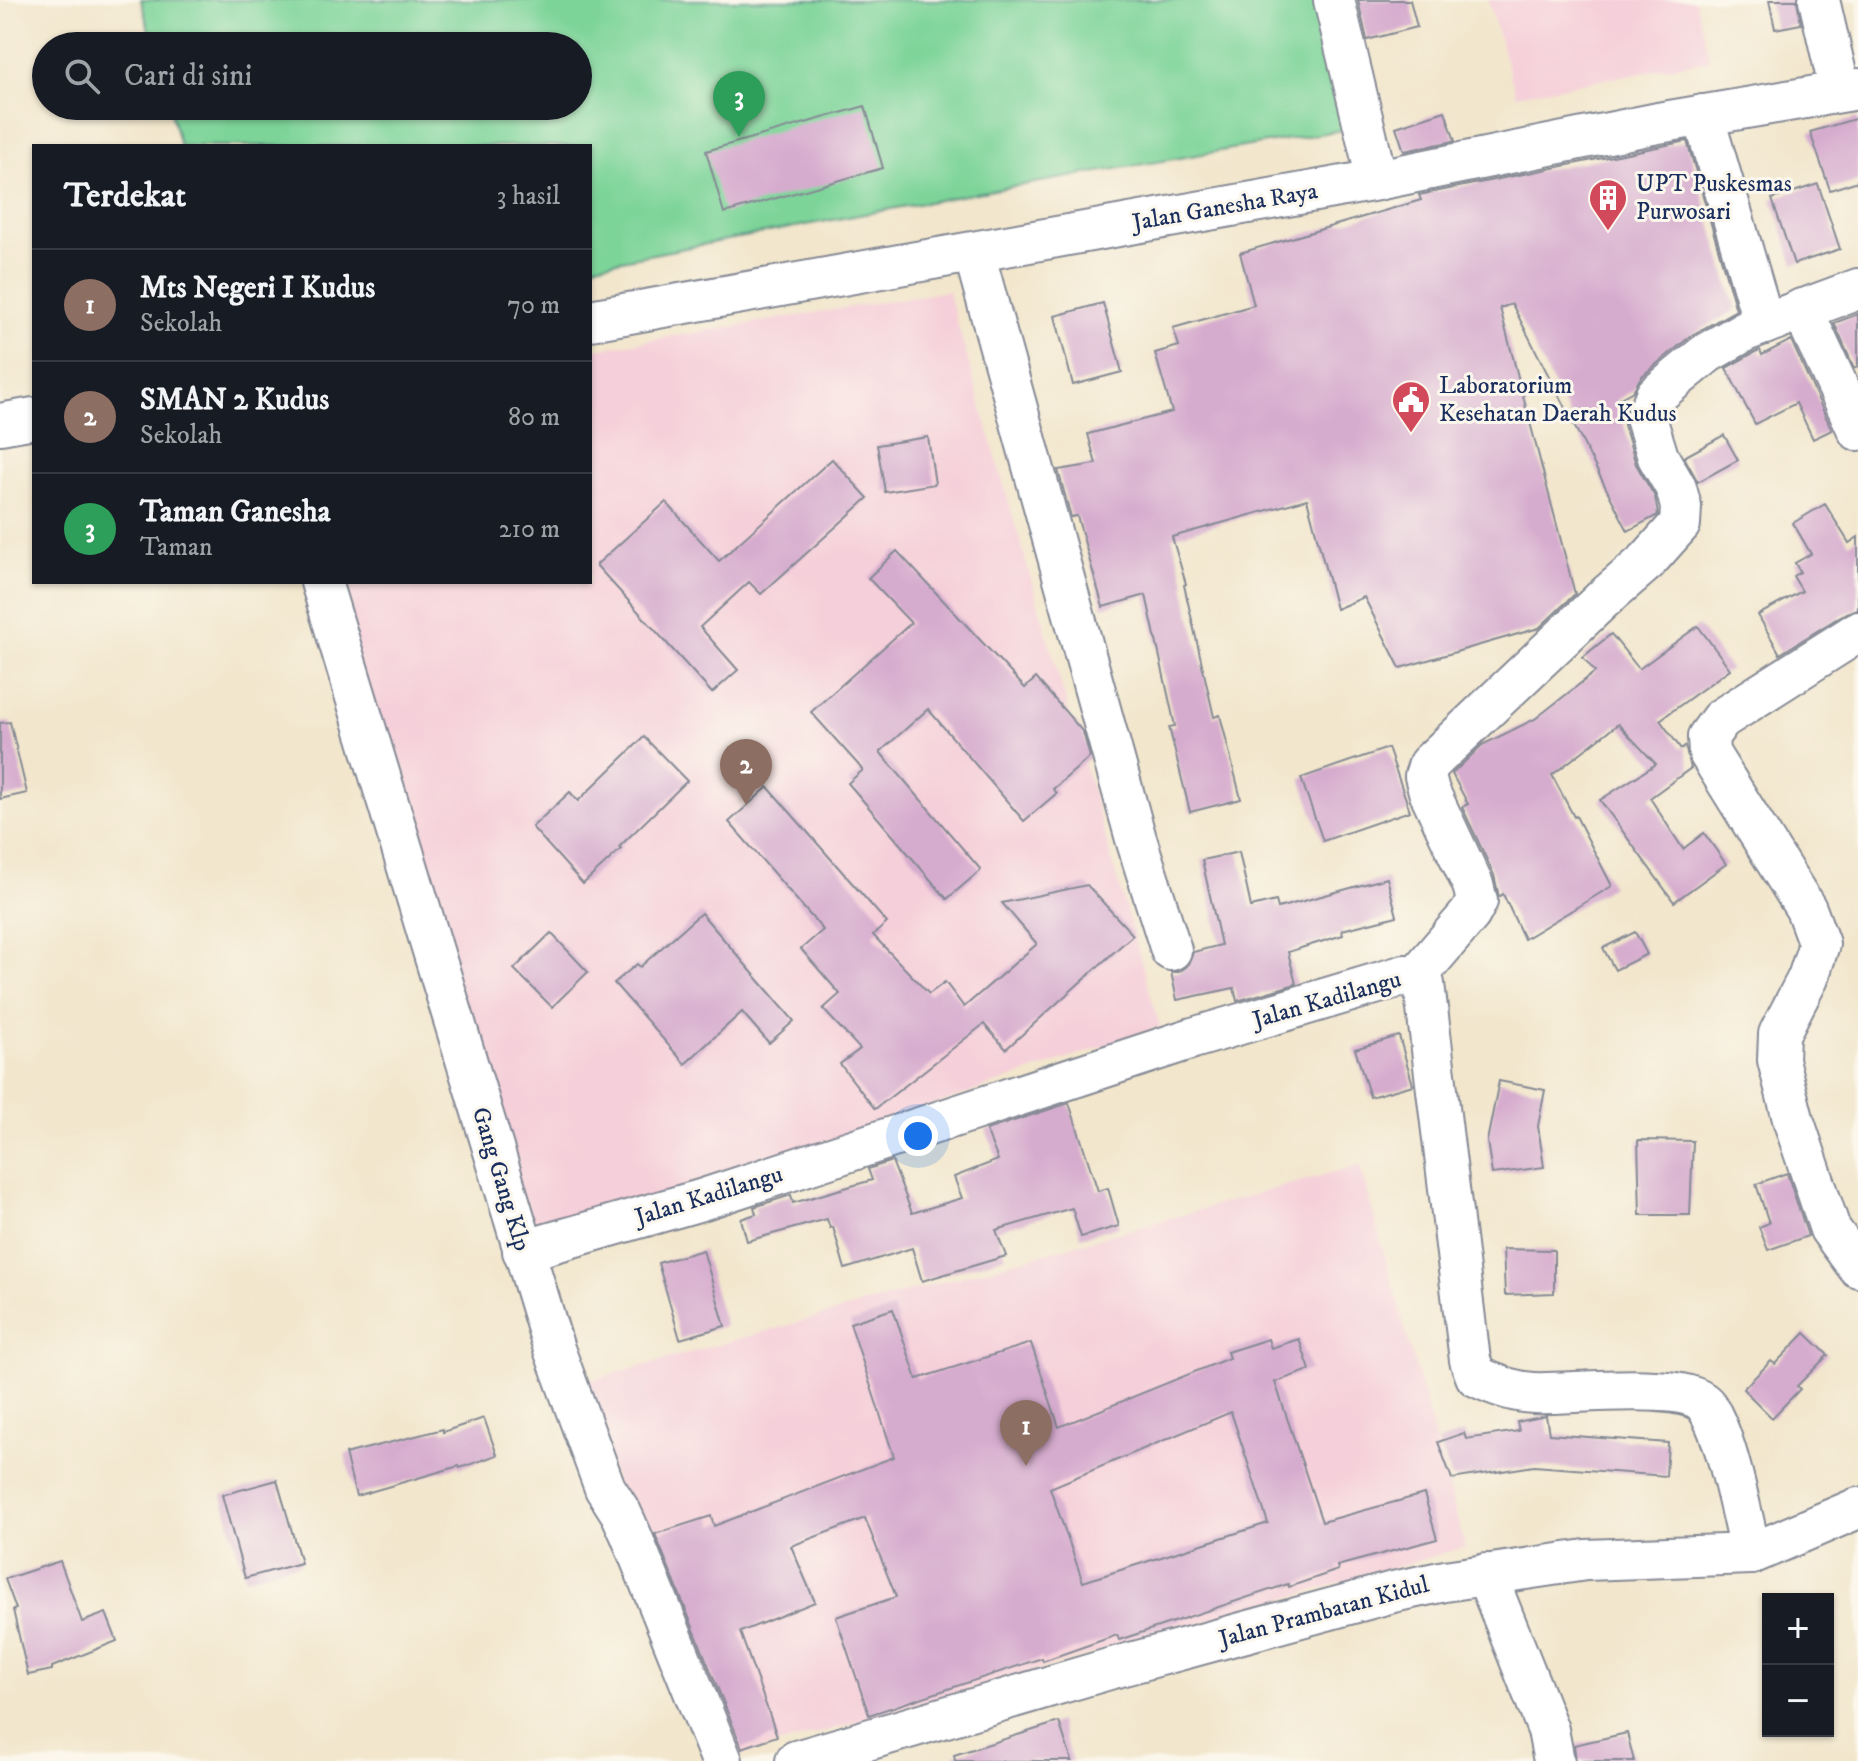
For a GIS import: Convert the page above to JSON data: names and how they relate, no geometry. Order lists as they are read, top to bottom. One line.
{"streets":{"street":["Jalan Ganesha Raya","Jalan Kadilangu","Gang Gang Klp","Jalan Prambatan Kidul"]},"crossings":[["Jalan Kadilangu","Gang Gang Klp"],["Jalan Kadilangu","Jalan Prambatan Kidul"]],"places":{"building":["UPT Puskesmas Purwosari"],"public building":["Laboratorium Kesehatan Daerah Kudus"]},"page":{"search":"Cari di sini","pins":["3","2","1"],"heading":["Terdekat","3 hasil"],"list":[{"mark":"1","name":"Mts Negeri I Kudus","note":"Sekolah","value":"70 m"},{"mark":"2","name":"SMAN 2 Kudus","note":"Sekolah","value":"80 m"},{"mark":"3","name":"Taman Ganesha","note":"Taman","value":"210 m"}],"map_buttons":["+","−"]}}
